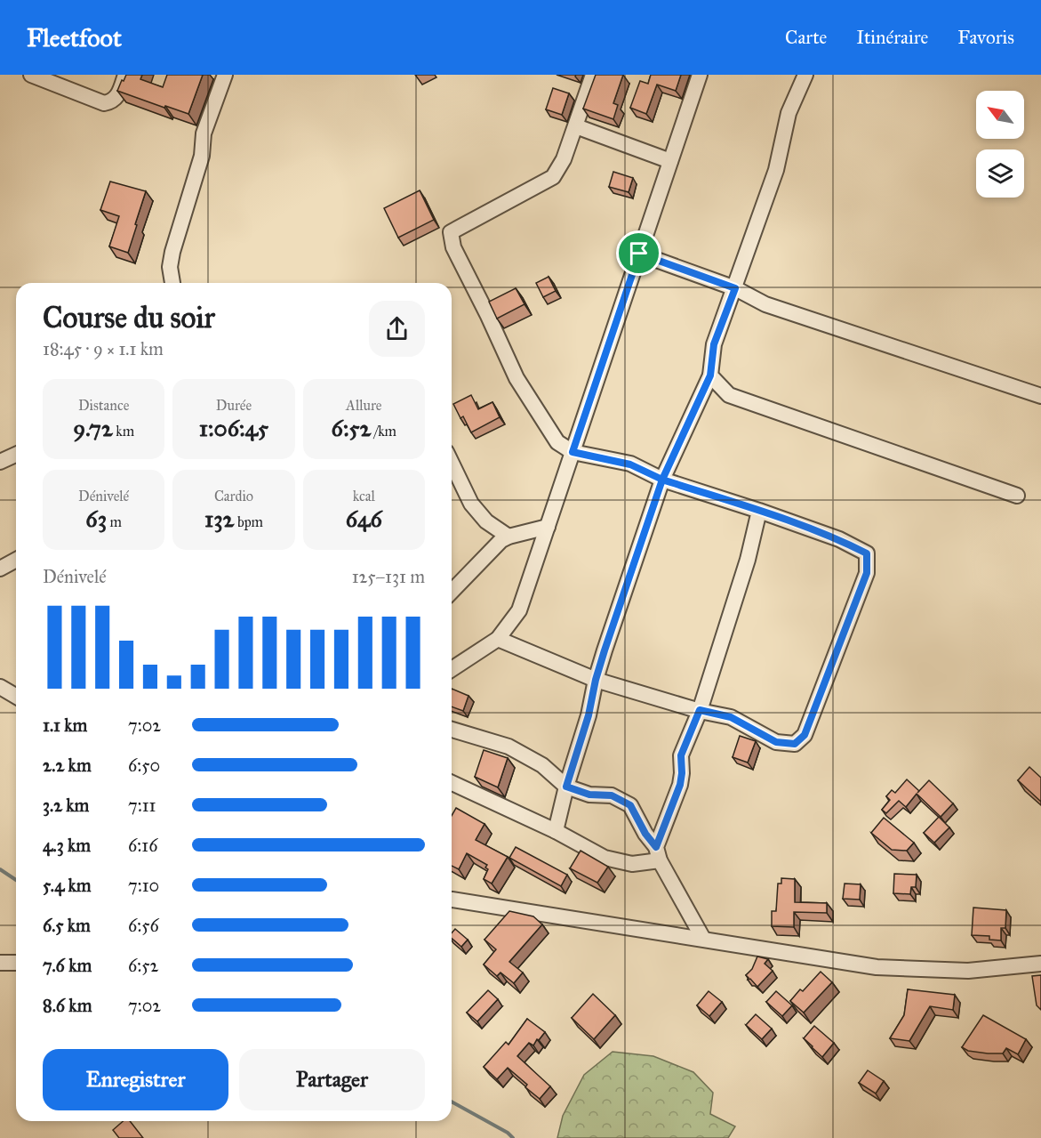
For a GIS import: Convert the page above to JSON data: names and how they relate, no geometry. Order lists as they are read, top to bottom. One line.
{"north":"top left","page":{"header":"Fleetfoot","nav":["Carte","Itinéraire","Favoris"],"heading":["Course du soir","18:45 · 9 × 1.1 km"],"stats":[["Distance","9.72 km"],["Durée","1:06:45"],["Allure","6:52 /km"],["Dénivelé","63 m"],["Cardio","132 bpm"],["kcal","646"]],"chart":["Dénivelé","125–131 m"],"list":[{"name":"1.1 km","note":"7:02"},{"name":"2.2 km","note":"6:50"},{"name":"3.2 km","note":"7:11"},{"name":"4.3 km","note":"6:16"},{"name":"5.4 km","note":"7:10"},{"name":"6.5 km","note":"6:56"},{"name":"7.6 km","note":"6:52"},{"name":"8.6 km","note":"7:02"}],"buttons":["Enregistrer","Partager"]}}
